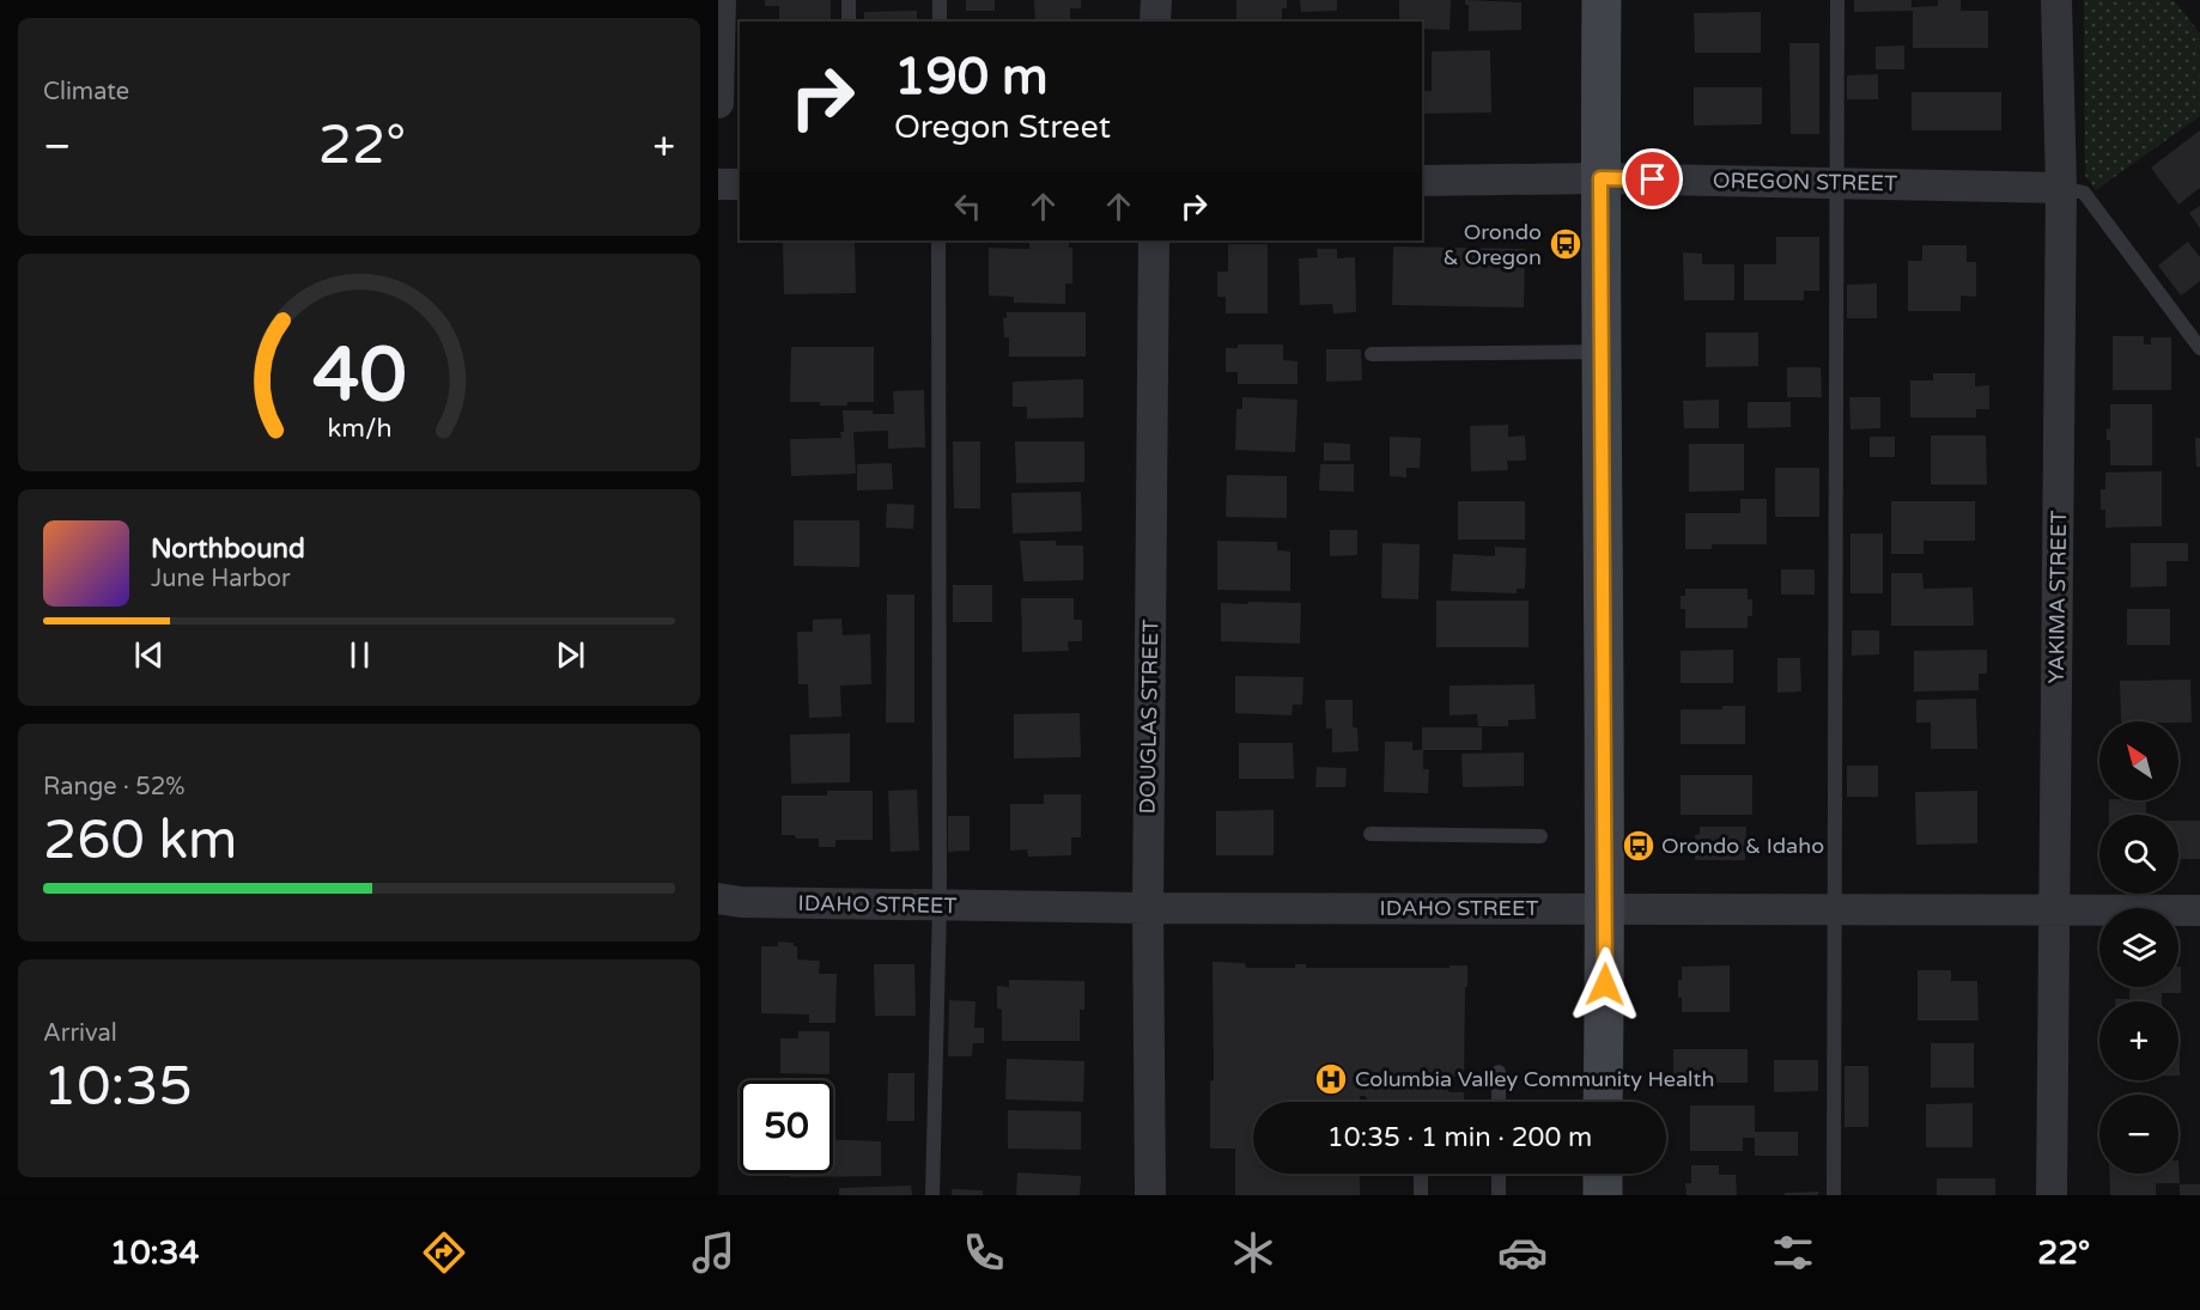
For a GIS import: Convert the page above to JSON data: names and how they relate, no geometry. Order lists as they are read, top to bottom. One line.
{"streets":{"street":["OREGON STREET","YAKIMA STREET","DOUGLAS STREET","IDAHO STREET"]},"crossings":[["OREGON STREET","YAKIMA STREET"],["YAKIMA STREET","IDAHO STREET"],["DOUGLAS STREET","IDAHO STREET"]],"places":{"bus stop":["Orondo & Oregon","Orondo & Idaho"],"hospital":["Columbia Valley Community Health"]},"north":"top left","page":{"tile":["Climate",["Range · 52%","260 km"],["Arrival","10:35"]],"turn":["190 m","Oregon Street"],"heat":["−","22°","+"],"song":["Northbound","June Harbor"],"map_buttons":["+","−"],"limit":"50","trip":"10:35 · 1 min · 200 m","tabs":["10:34","22°"],"gauge":["40","km/h"]}}
